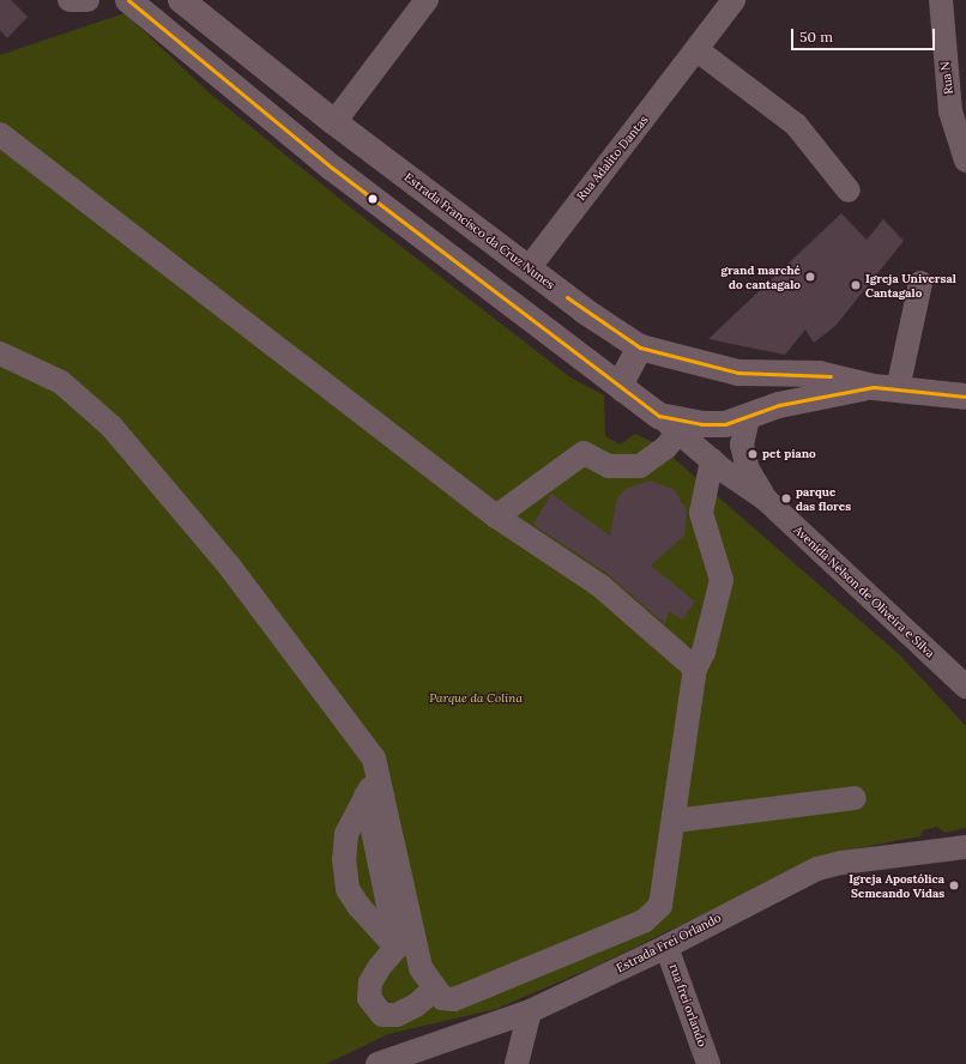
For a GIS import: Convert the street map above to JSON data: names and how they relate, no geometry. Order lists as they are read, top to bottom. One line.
{"streets":{"main road":["Estrada Francisco da Cruz Nunes"],"street":["Rua N","Rua Adalito Dantas","Avenida Nélson de Oliveira e Silva","Estrada Frei Orlando","rua frei orlando"]},"crossings":[["Rua Adalito Dantas","Estrada Francisco da Cruz Nunes"],["Estrada Francisco da Cruz Nunes","Avenida Nélson de Oliveira e Silva"],["Estrada Frei Orlando","rua frei orlando"]],"parks":["Parque da Colina"],"places":["grand marché do cantagalo","Igreja Universal Cantagalo","pet piano","parque das flores","Igreja Apostólica Semeando Vidas"],"scale_bar":"50 m"}
